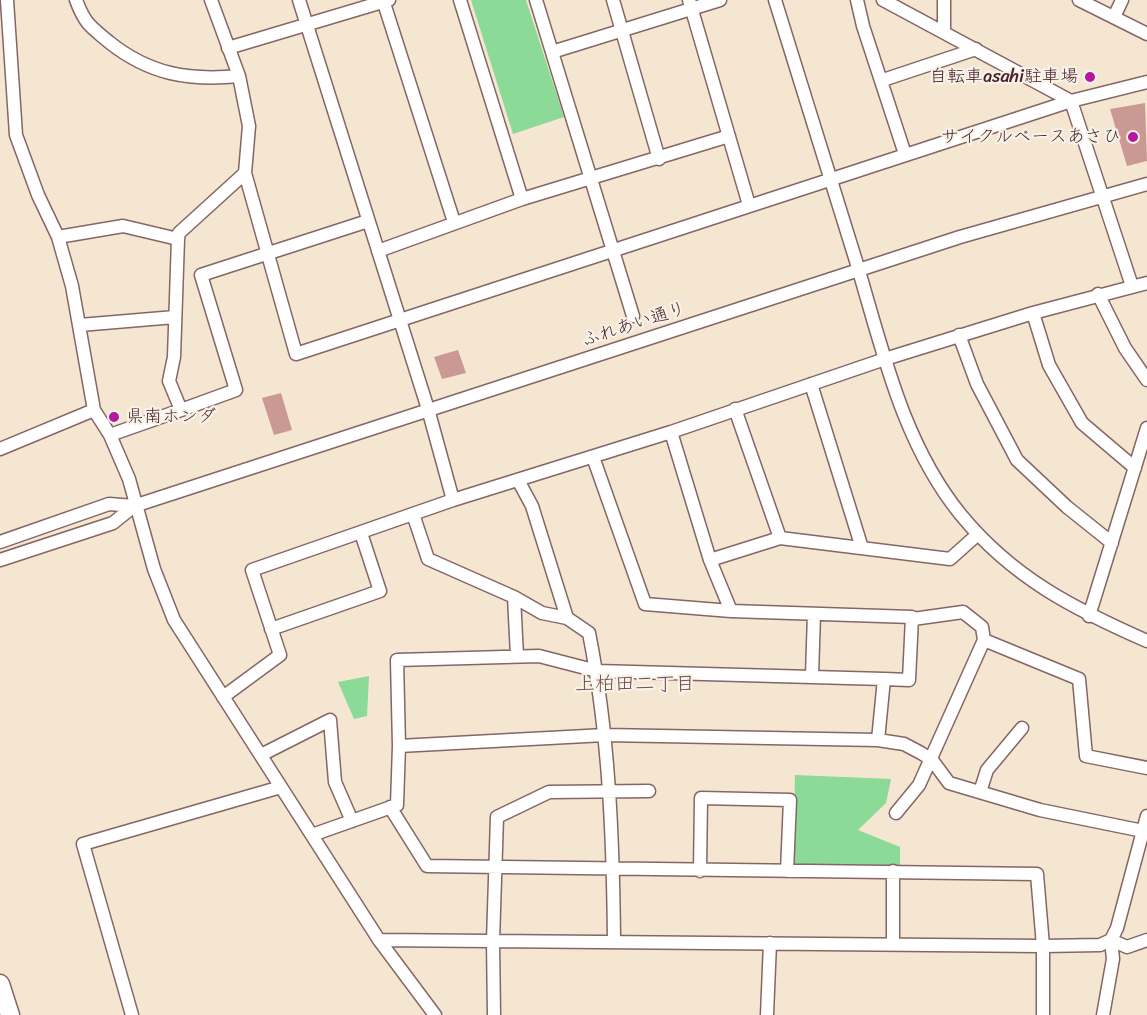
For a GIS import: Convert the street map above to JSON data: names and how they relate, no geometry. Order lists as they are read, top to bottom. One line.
{"streets":{"street":["ふれあい通り"]},"districts":["上柏田二丁目"],"places":["自転車asahi駐車場","サイクルベースあさひ","県南ホンダ"]}
